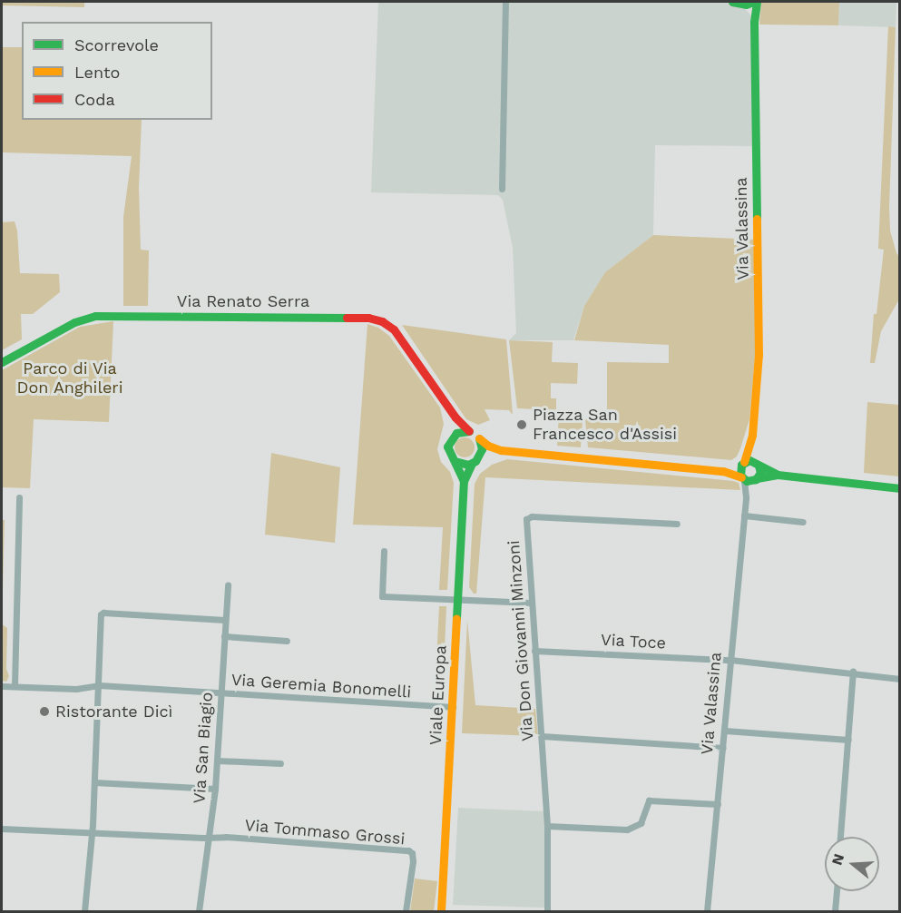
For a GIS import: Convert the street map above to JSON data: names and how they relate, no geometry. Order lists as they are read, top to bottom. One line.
{"streets":{"street":["Via Valassina","Via Renato Serra","Via Don Giovanni Minzoni","Via Toce","Via Geremia Bonomelli","Viale Europa","Via San Biagio","Via Tommaso Grossi"]},"crossings":[["Via Valassina","Via Toce"],["Via Renato Serra","Viale Europa"],["Via Don Giovanni Minzoni","Via Toce"],["Via Geremia Bonomelli","Viale Europa"],["Via Geremia Bonomelli","Via San Biagio"],["Via San Biagio","Via Tommaso Grossi"]],"parks":["Parco di Via Don Anghileri"],"places":["Piazza San Francesco d'Assisi","Ristorante Dicì"],"legend":["Scorrevole","Lento","Coda"],"north":"left"}
